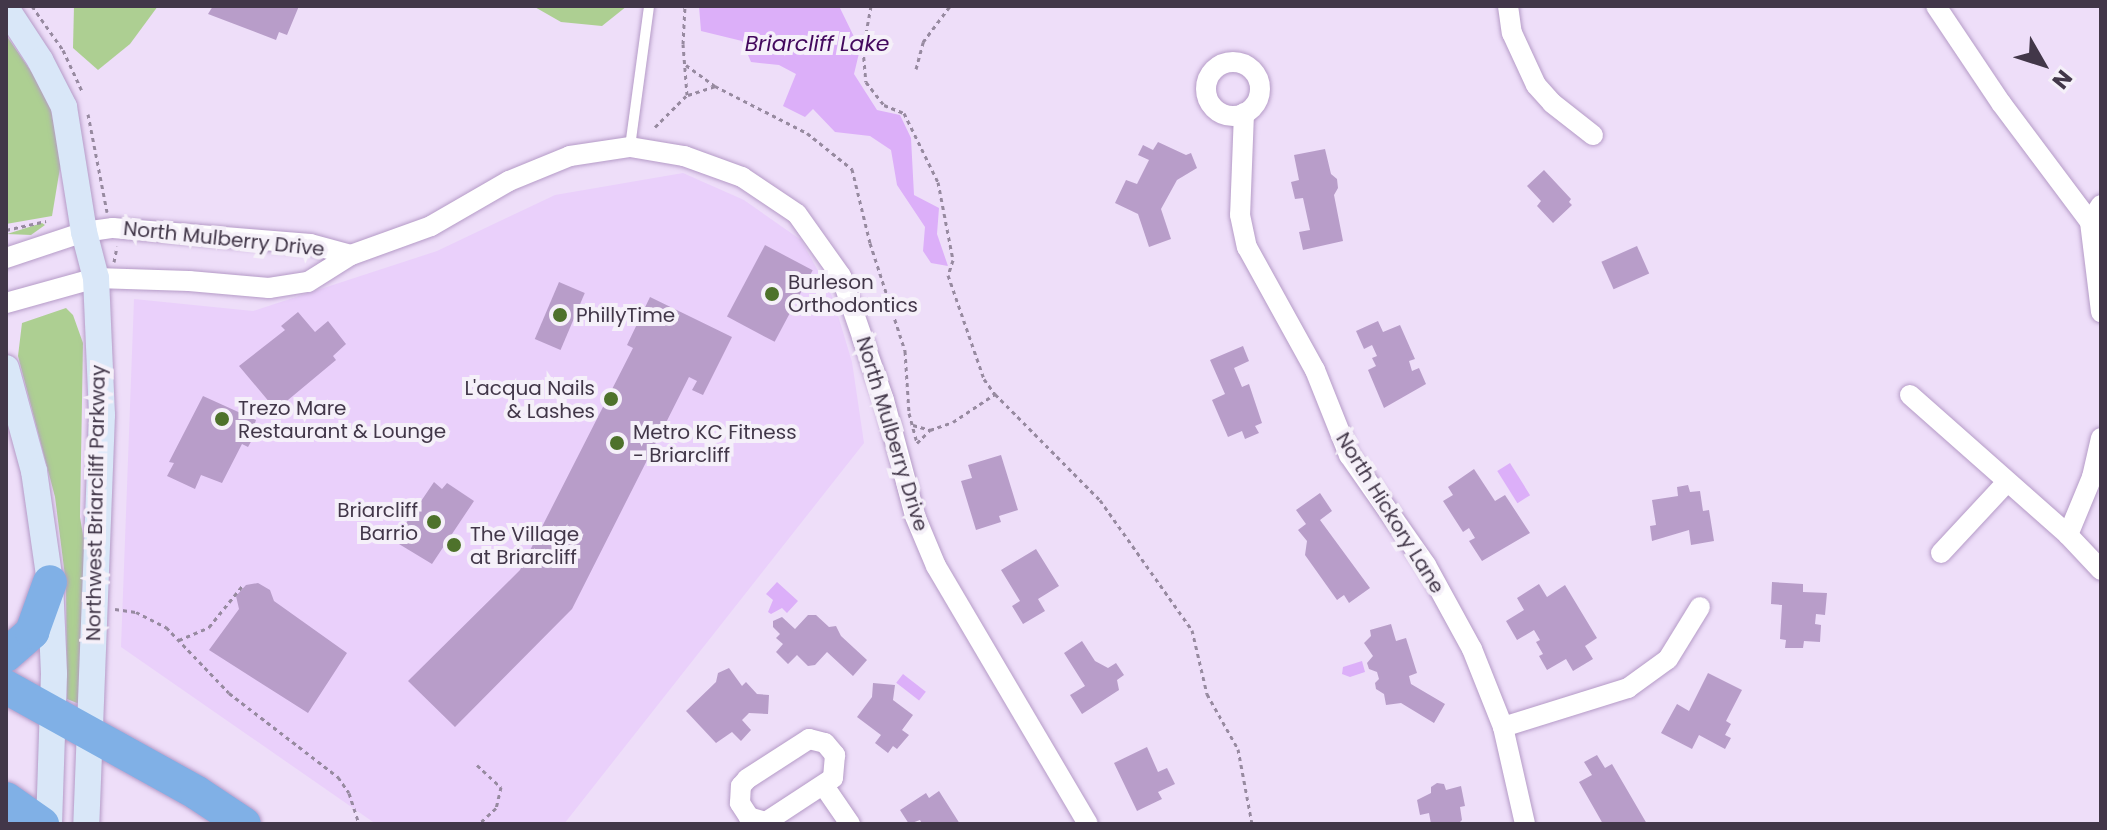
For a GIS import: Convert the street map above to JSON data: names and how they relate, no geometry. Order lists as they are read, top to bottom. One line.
{"streets":{"main road":["Northwest Briarcliff Parkway"],"street":["North Mulberry Drive","North Hickory Lane"]},"crossings":[["North Mulberry Drive","Northwest Briarcliff Parkway"]],"water":["Briarcliff Lake"],"places":["Burleson Orthodontics","PhillyTime","L'acqua Nails & Lashes","Trezo Mare Restaurant & Lounge","Metro KC Fitness - Briarcliff","Briarcliff Barrio","The Village at Briarcliff"],"north":"bottom right"}
